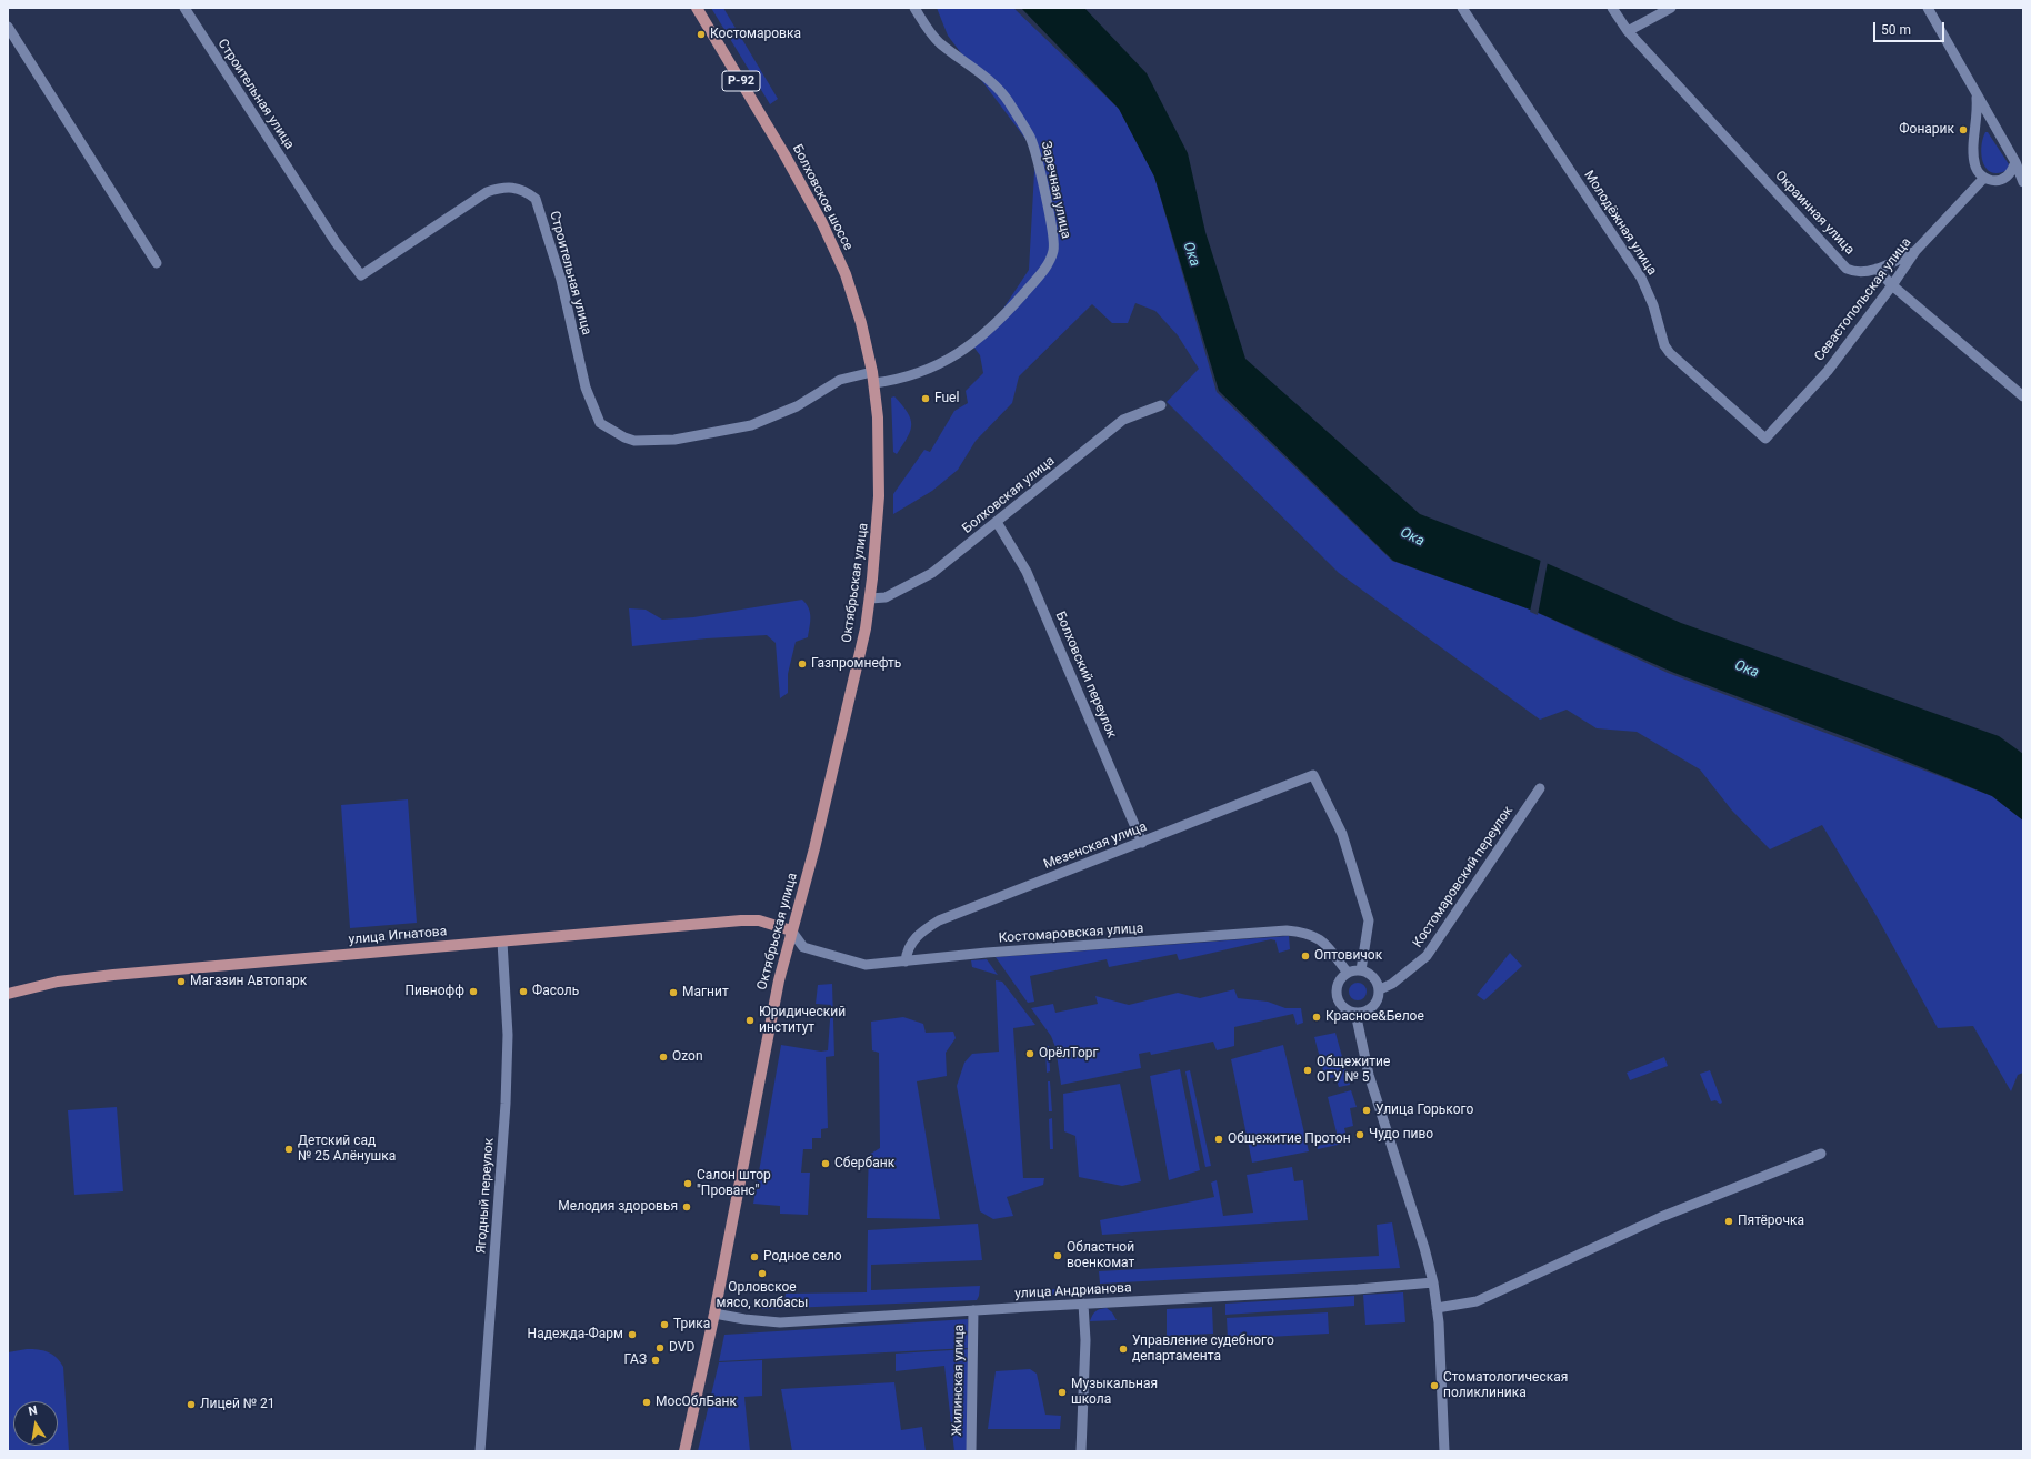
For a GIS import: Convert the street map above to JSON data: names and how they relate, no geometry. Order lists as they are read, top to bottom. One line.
{"streets":{"main road":["Р-92","Болховское шоссе","Октябрьская улица","улица Игнатова"],"street":["Строительная улица","Заречная улица","Окраинная улица","Молодёжная улица","Севастопольская улица","Болховская улица","Болховский переулок","Мезенская улица","Костомаровский переулок","Костомаровская улица","Ягодный переулок","улица Андрианова","Жилинская улица"]},"crossings":[["Строительная улица","Заречная улица"],["Строительная улица","Болховское шоссе"],["Заречная улица","Болховское шоссе"],["Болховское шоссе","Октябрьская улица"],["Окраинная улица","Севастопольская улица"],["Молодёжная улица","Севастопольская улица"],["Болховская улица","Октябрьская улица"],["Болховская улица","Болховский переулок"],["Октябрьская улица","Костомаровская улица"],["Октябрьская улица","улица Игнатова"],["Октябрьская улица","улица Андрианова"],["Болховский переулок","Мезенская улица"],["Мезенская улица","Костомаровский переулок"],["Мезенская улица","Костомаровская улица"],["Костомаровский переулок","Костомаровская улица"],["Костомаровская улица","улица Игнатова"],["улица Игнатова","Ягодный переулок"],["улица Андрианова","Жилинская улица"]],"water":["Ока"],"places":["Костомаровка","Фонарик","Fuel","Газпромнефть","Оптовичок","Магазин Автопарк","Пивнофф","Фасоль","Магнит","Красное&Белое","Юридический институт","ОрёлТорг","Ozon","Общежитие ОГУ № 5","Улица Горького","Чудо пиво","Общежитие Протон","Детский сад № 25 Алёнушка","Сбербанк","Салон штор \"Прованс\"","Мелодия здоровья","Пятёрочка","Областной военкомат","Родное село","Орловское мясо, колбасы","Трика","Надежда-Фарм","DVD","Управление судебного департамента","ГАЗ","Стоматологическая поликлиника","Музыкальная школа","МосОблБанк","Лицей № 21"],"scale_bar":"50 m","north":"top"}
